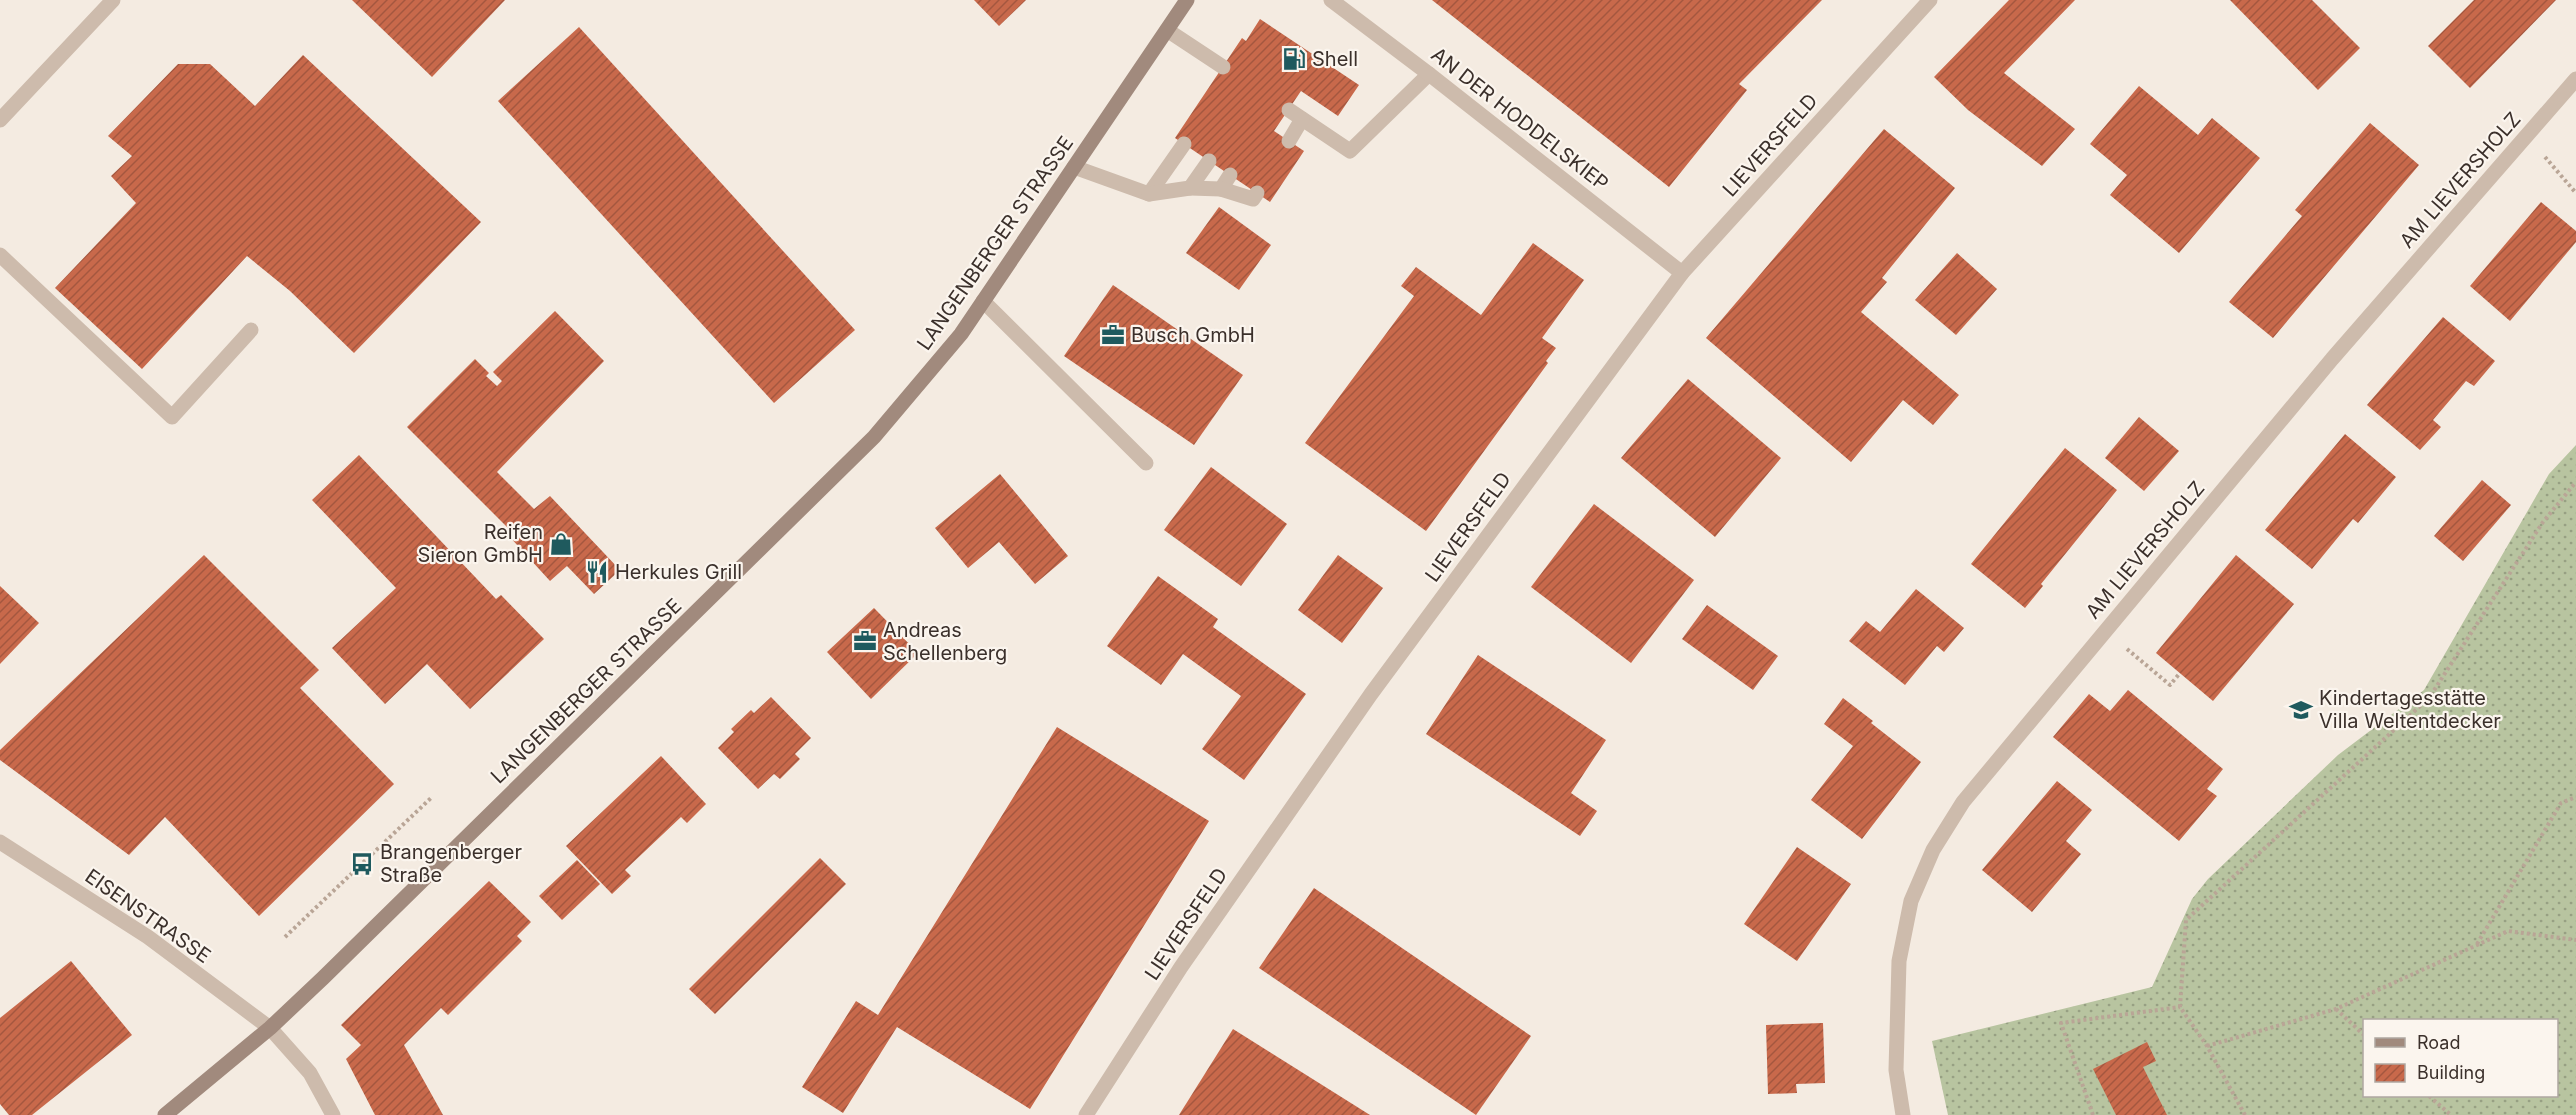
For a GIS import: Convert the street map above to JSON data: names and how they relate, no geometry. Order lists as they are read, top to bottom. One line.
{"streets":{"main road":["LANGENBERGER STRASSE"],"street":["AN DER HODDELSKIEP","LIEVERSFELD","AM LIEVERSHOLZ","EISENSTRASSE"]},"crossings":[["AN DER HODDELSKIEP","LIEVERSFELD"],["LANGENBERGER STRASSE","EISENSTRASSE"]],"places":{"fuel station":["Shell"],"office":["Busch GmbH","Andreas Schellenberg"],"shop":["Reifen Sieron GmbH"],"restaurant":["Herkules Grill"],"school or university":["Kindertagesstätte Villa Weltentdecker"],"bus stop":["Brangenberger Straße"]},"legend":["Road","Building"]}
